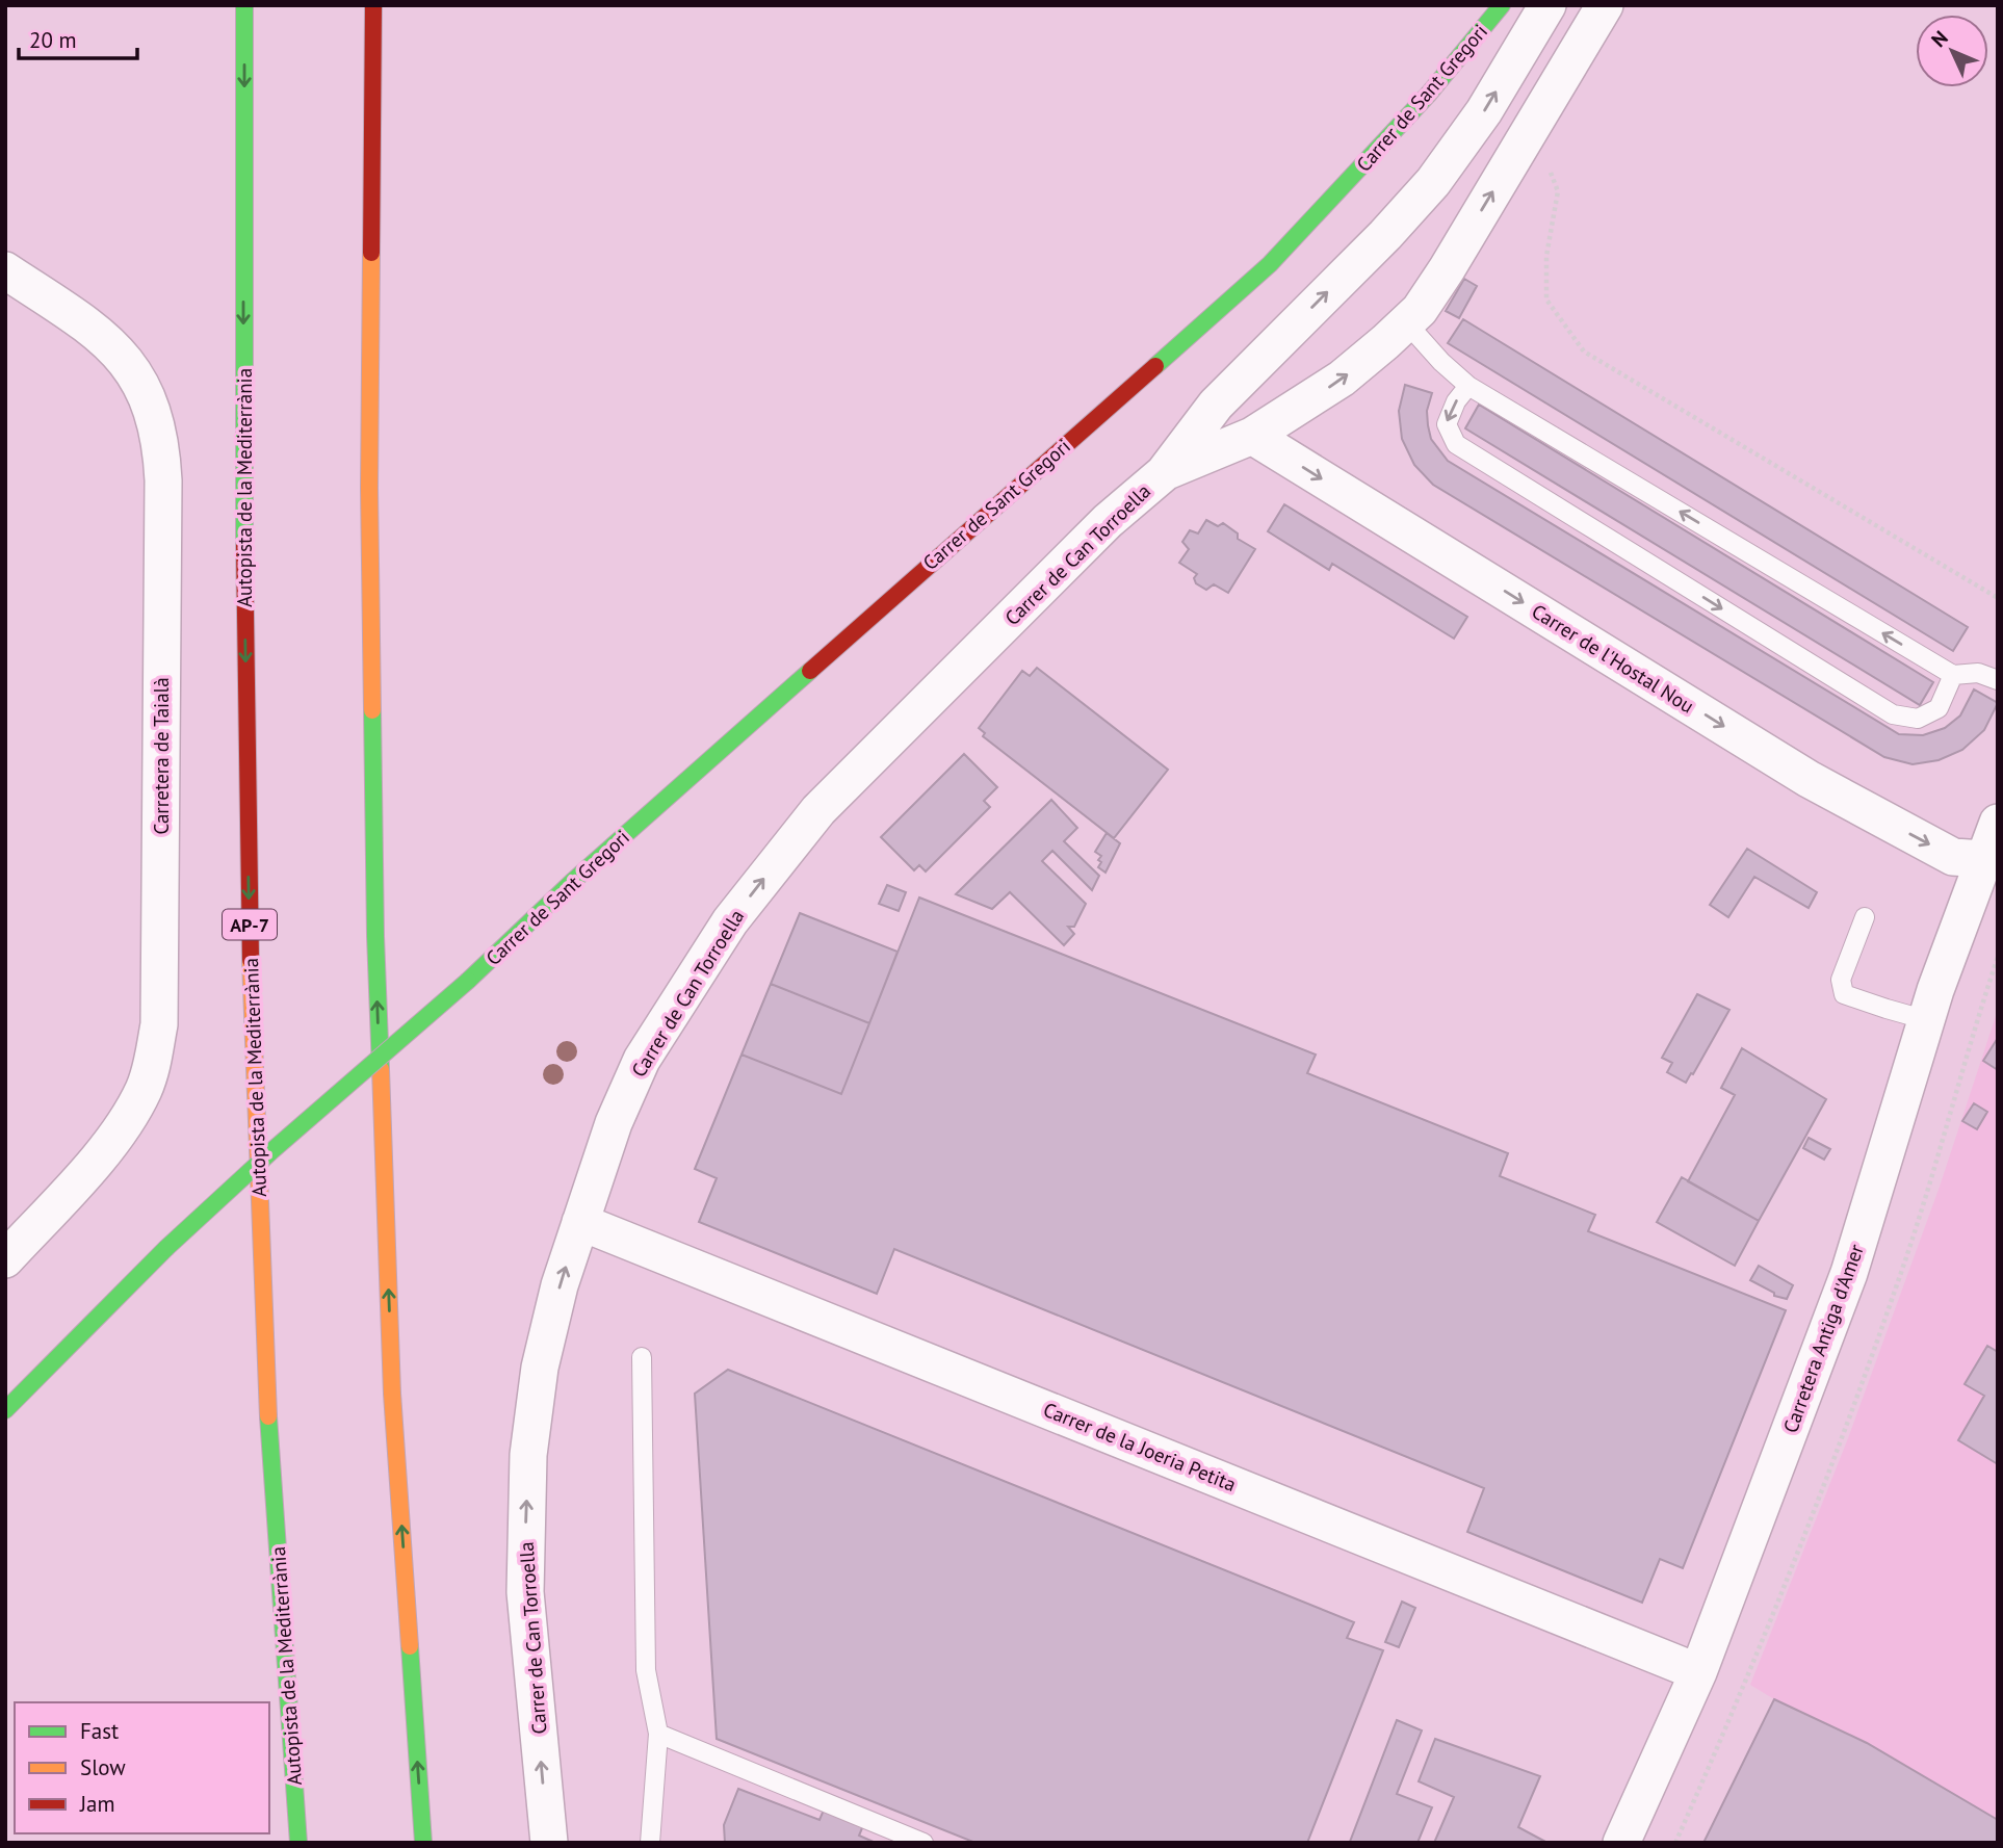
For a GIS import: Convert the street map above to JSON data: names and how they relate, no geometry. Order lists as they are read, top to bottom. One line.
{"streets":{"main road":["Carrer de Sant Gregori","Autopista de la Mediterrània","AP-7"],"street":["Carrer de Can Torroella","Carrer de l'Hostal Nou","Carretera de Taialà","Carretera Antiga d'Amer","Carrer de la Joeria Petita"]},"crossings":[["Carrer de Can Torroella","Carrer de la Joeria Petita"],["Carrer de l'Hostal Nou","Carretera Antiga d'Amer"],["Carretera Antiga d'Amer","Carrer de la Joeria Petita"]],"one_way":["Carrer de Can Torroella","Carrer de l'Hostal Nou"],"legend":["Fast","Slow","Jam"],"scale_bar":"20 m","north":"top left"}
